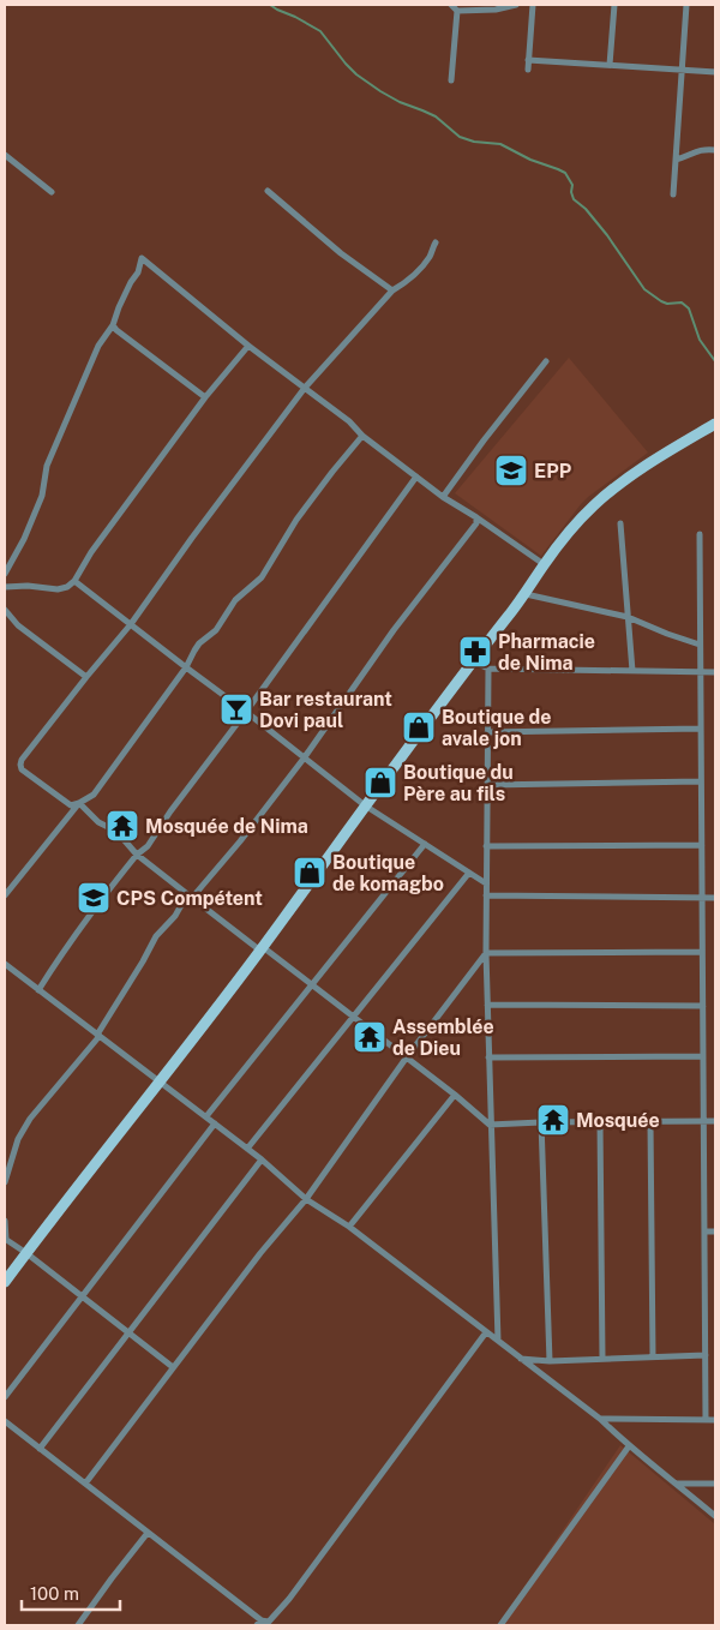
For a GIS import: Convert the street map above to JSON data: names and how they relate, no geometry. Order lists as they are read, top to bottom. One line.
{"places":{"school or university":["EPP","CPS Compétent"],"pharmacy":["Pharmacie de Nima"],"bar":["Bar restaurant Dovi paul"],"shop":["Boutique de avale jon","Boutique du Père au fils","Boutique de komagbo"],"temple":["Mosquée de Nima","Assemblée de Dieu","Mosquée"]},"scale_bar":"100 m"}
